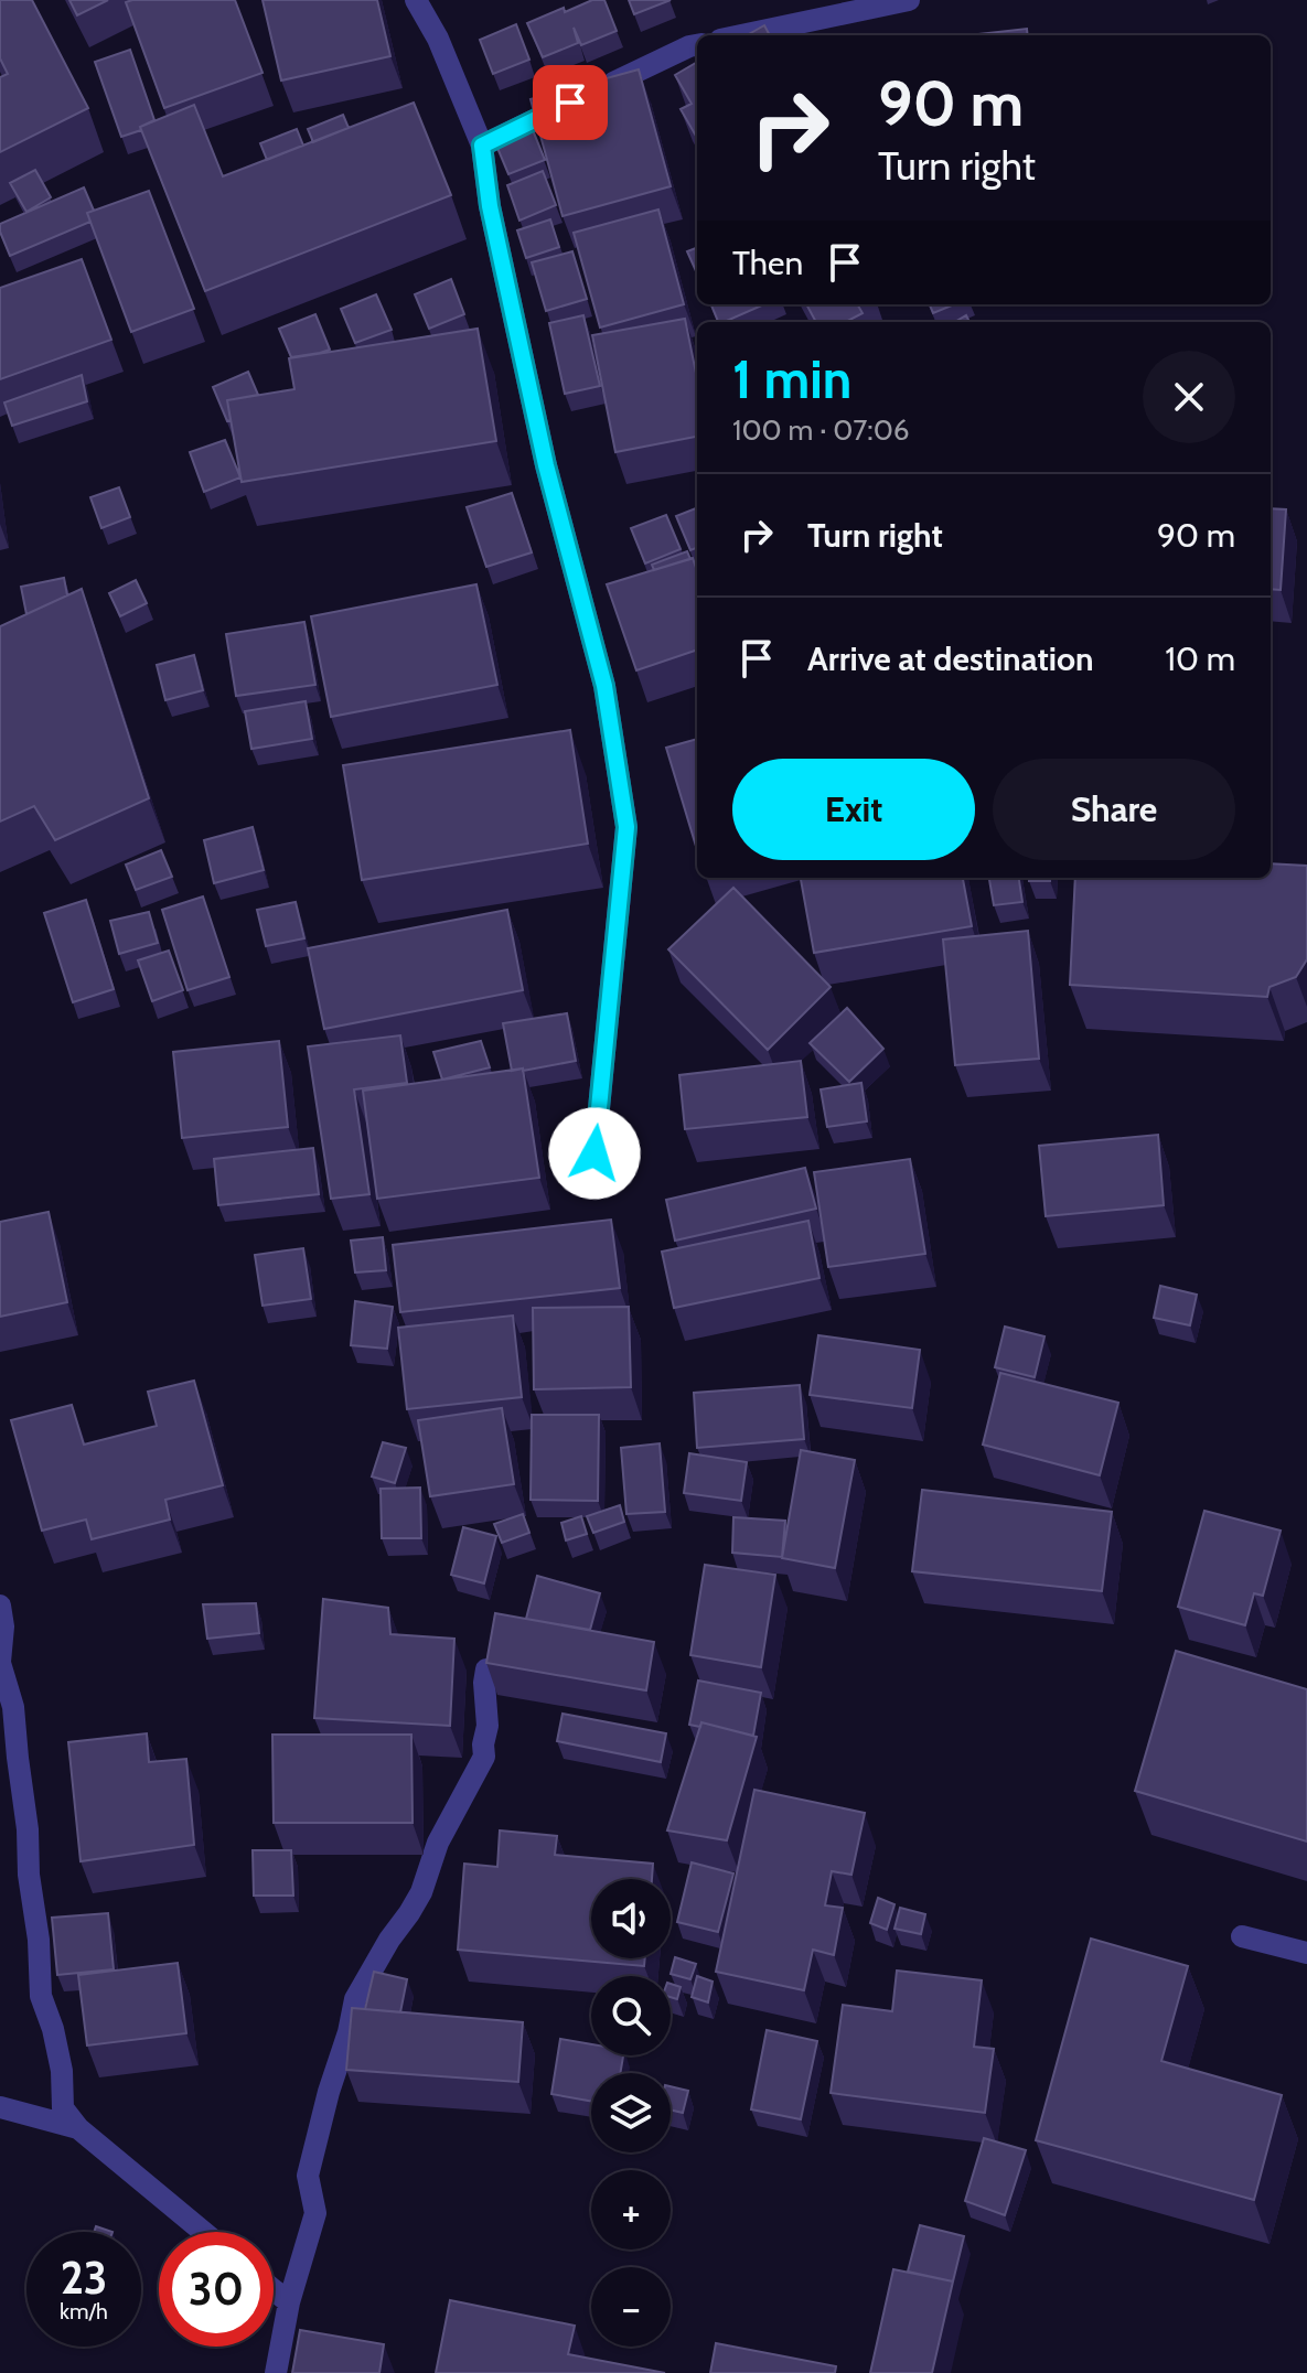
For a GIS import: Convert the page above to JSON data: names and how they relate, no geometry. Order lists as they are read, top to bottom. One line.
{"page":{"turn":["90 m","Turn right"],"then":"Then","heading":["1 min","100 m · 07:06"],"list":[{"name":"Turn right","value":"90 m"},{"name":"Arrive at destination","value":"10 m"}],"buttons":["Exit","Share"],"map_buttons":["+","−"],"speed":"23 km/h","limit":"30"}}
